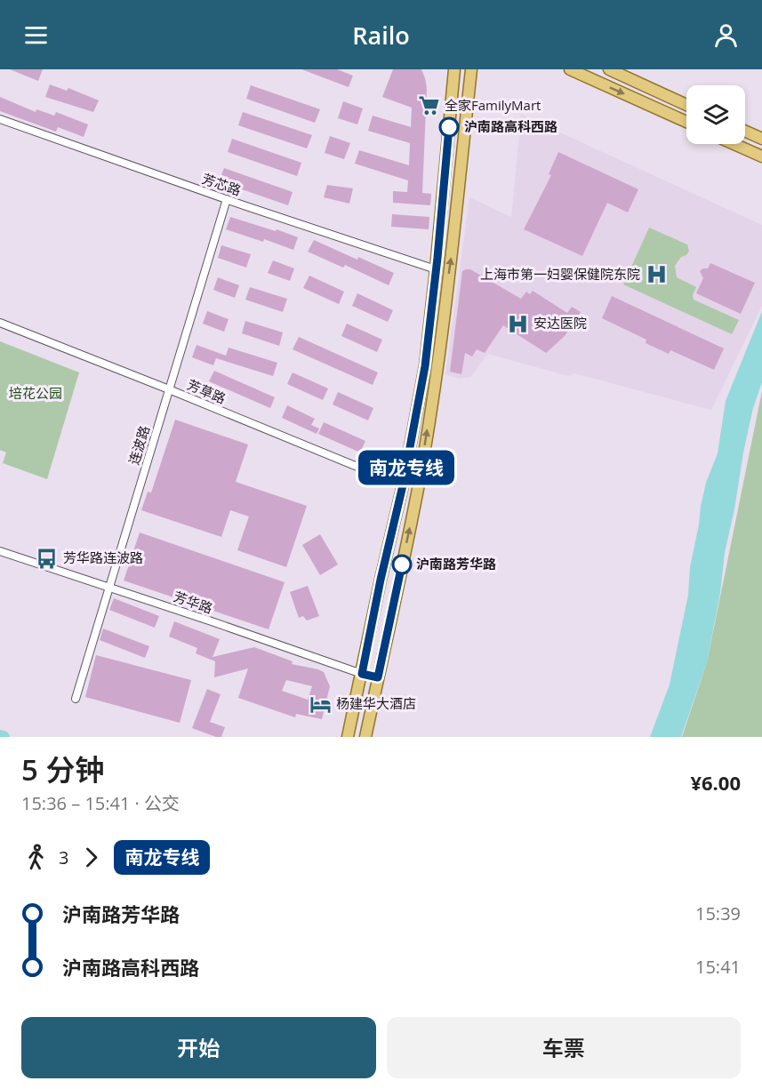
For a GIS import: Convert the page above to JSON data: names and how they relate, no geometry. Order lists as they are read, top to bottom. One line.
{"streets":{"street":["芳芯路","芳草路","连波路","芳华路"]},"crossings":[["芳芯路","连波路"],["芳草路","连波路"],["连波路","芳华路"]],"parks":["培花公园"],"places":{"supermarket":["全家FamilyMart"],"other":["沪南路高科西路","沪南路芳华路"],"hospital":["上海市第一妇婴保健院东院","安达医院"],"bus stop":["芳华路连波路"],"hotel":["杨建华大酒店"]},"lines":["bus line 南龙专线"],"page":{"header":"Railo","on_map":"南龙专线","heading":["5 分钟","15:36 – 15:41 · 公交","¥6.00"],"legs":["3","南龙专线"],"list":[{"name":"沪南路芳华路","value":"15:39"},{"name":"沪南路高科西路","value":"15:41"}],"buttons":["开始","车票"]}}
